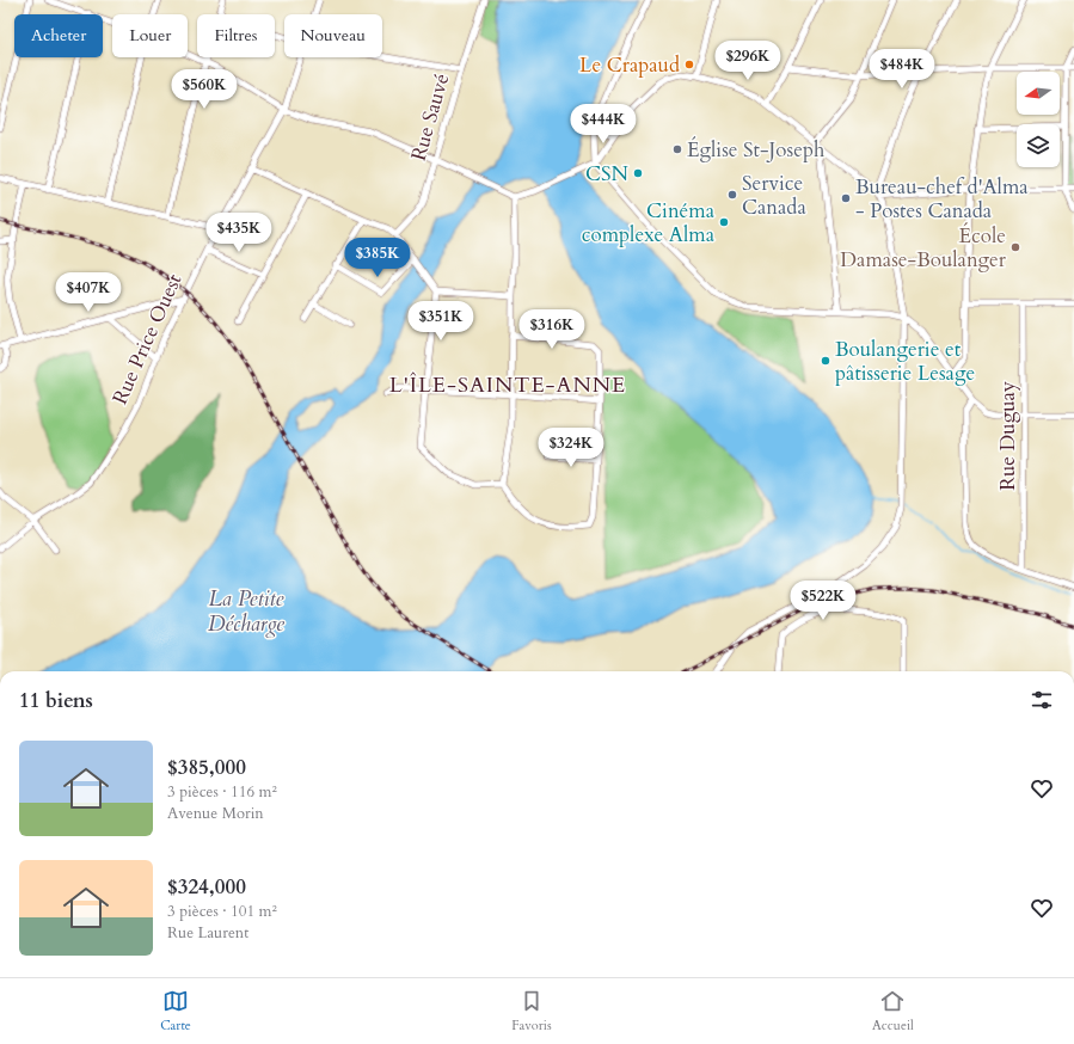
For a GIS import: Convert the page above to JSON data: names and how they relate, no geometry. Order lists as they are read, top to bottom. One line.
{"streets":{"street":["Rue Sauvé","Rue Price Ouest","Rue Duguay"]},"districts":["L'ÎLE-SAINTE-ANNE"],"water":["La Petite Décharge"],"places":["Le Crapaud","Église St-Joseph","CSN","Service Canada","Bureau-chef d'Alma - Postes Canada","Cinéma complexe Alma","École Damase-Boulanger","Boulangerie et pâtisserie Lesage"],"north":"left","page":{"chip":["Acheter","Louer","Filtres","Nouveau"],"price":["$296K","$484K","$560K","$444K","$435K","$385K","$407K","$351K","$316K","$324K","$522K"],"heading":"11 biens","list":[{"name":"$385,000","note":"3 pièces · 116 m² · Avenue Morin"},{"name":"$324,000","note":"3 pièces · 101 m² · Rue Laurent"}],"tabs":["Carte","Favoris","Accueil"]}}
